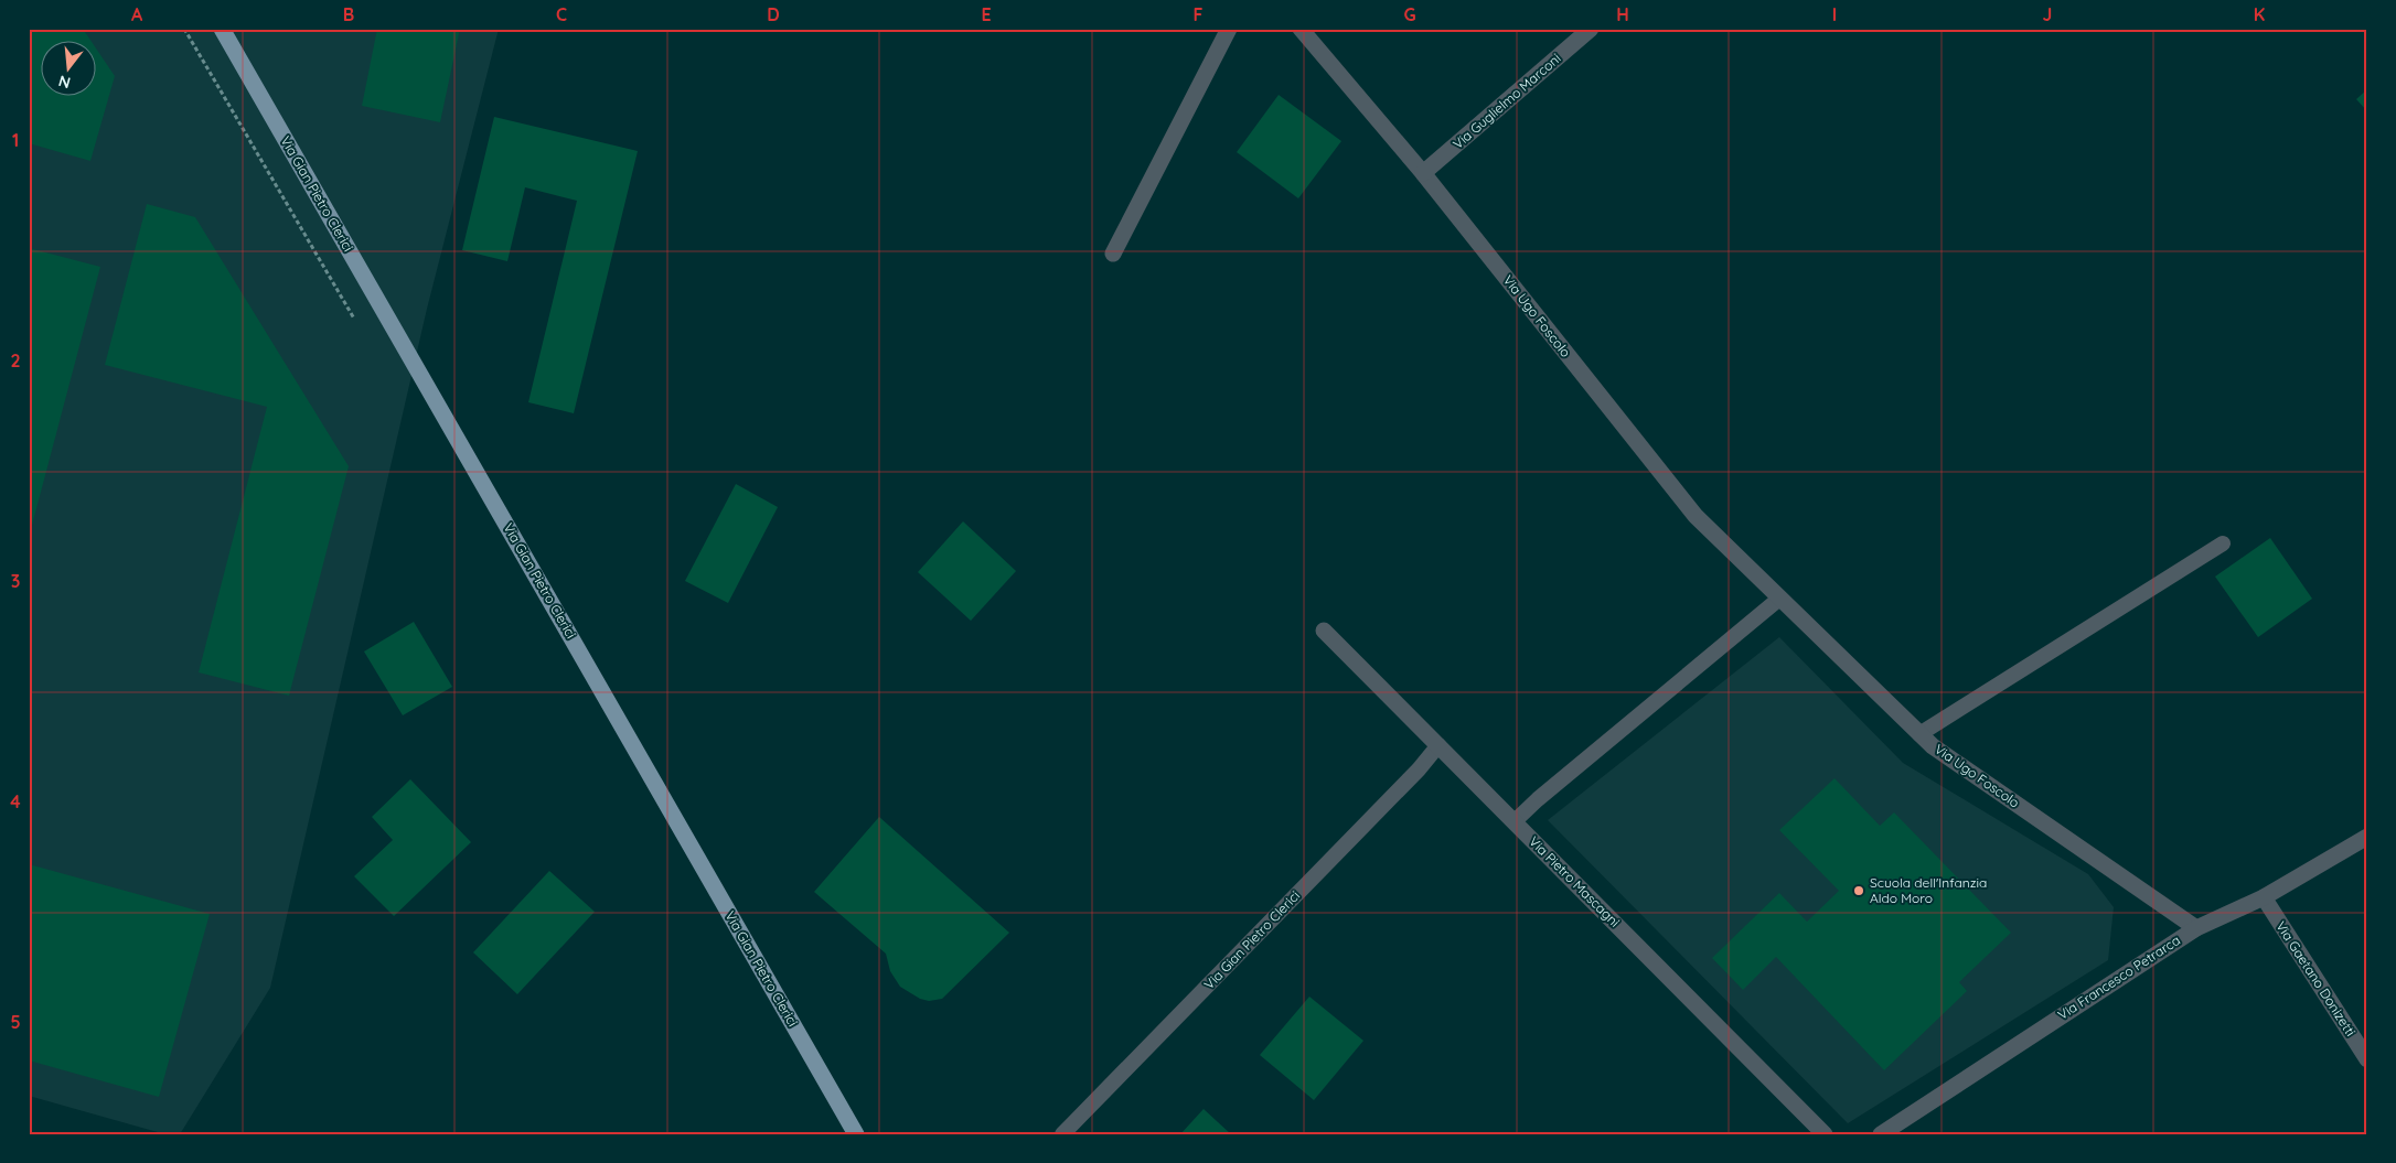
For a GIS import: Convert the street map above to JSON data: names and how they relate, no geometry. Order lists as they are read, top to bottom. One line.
{"streets":{"main road":["Via Gian Pietro Clerici"],"street":["Via Guglielmo Marconi","Via Ugo Foscolo","Via Pietro Mascagni","Via Francesco Petrarca","Via Gaetano Donizetti"]},"crossings":[["Via Guglielmo Marconi","Via Ugo Foscolo"],["Via Gian Pietro Clerici","Via Pietro Mascagni"],["Via Ugo Foscolo","Via Francesco Petrarca"],["Via Francesco Petrarca","Via Gaetano Donizetti"]],"places":["Scuola dell'Infanzia Aldo Moro"],"north":"bottom","grid":{"columns":["A","B","C","D","E","F","G","H","I","J","K"],"rows":["1","2","3","4","5"]}}
